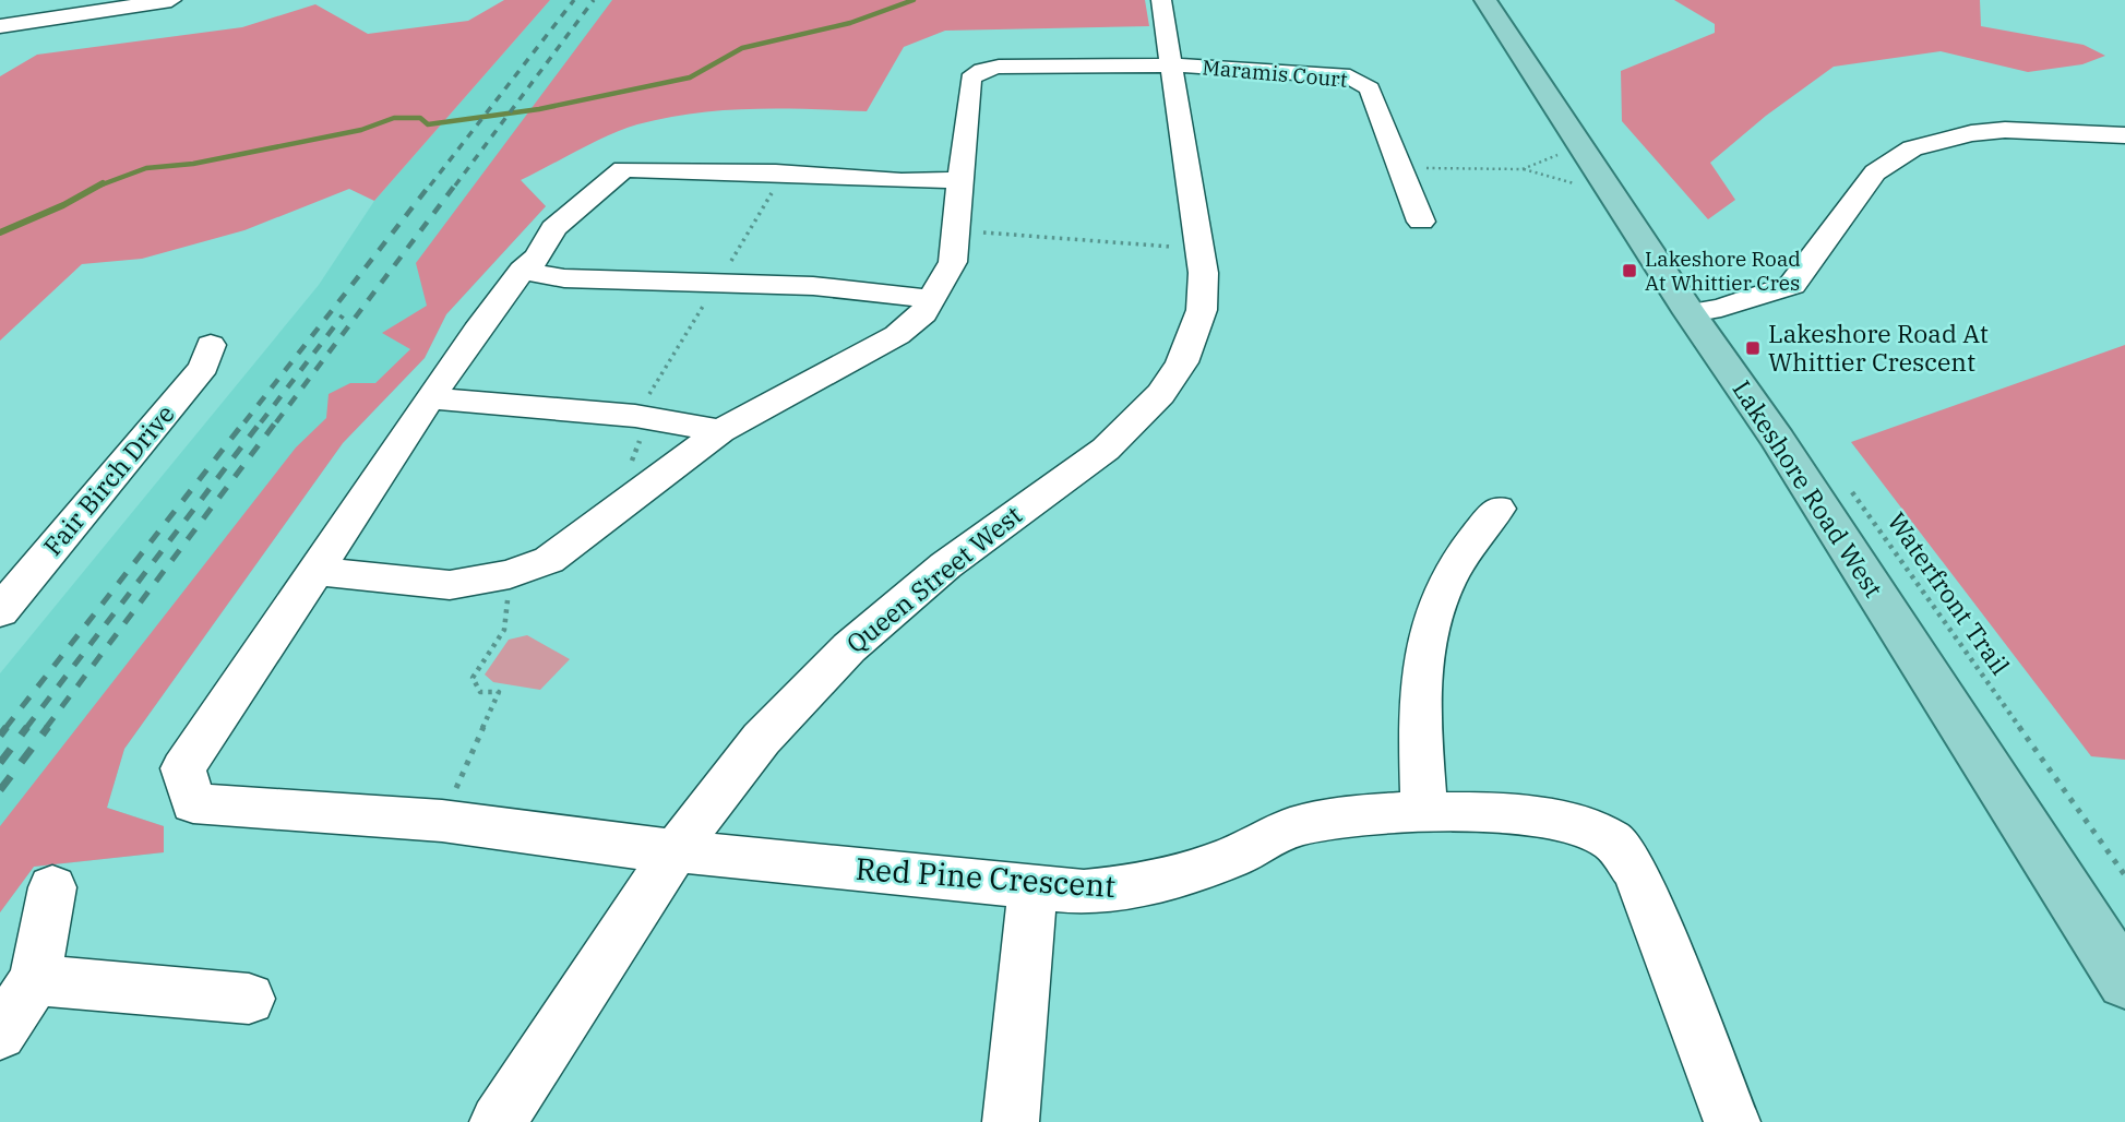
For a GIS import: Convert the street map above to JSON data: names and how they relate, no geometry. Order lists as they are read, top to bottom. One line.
{"streets":{"main road":["Lakeshore Road West"],"street":["Maramis Court","Fair Birch Drive","Queen Street West","Red Pine Crescent"],"path":["Waterfront Trail"]},"crossings":[["Maramis Court","Queen Street West"],["Maramis Court","Red Pine Crescent"],["Queen Street West","Red Pine Crescent"]],"places":{"transit":["Lakeshore Road At Whittier Cres","Lakeshore Road At Whittier Crescent"]}}
